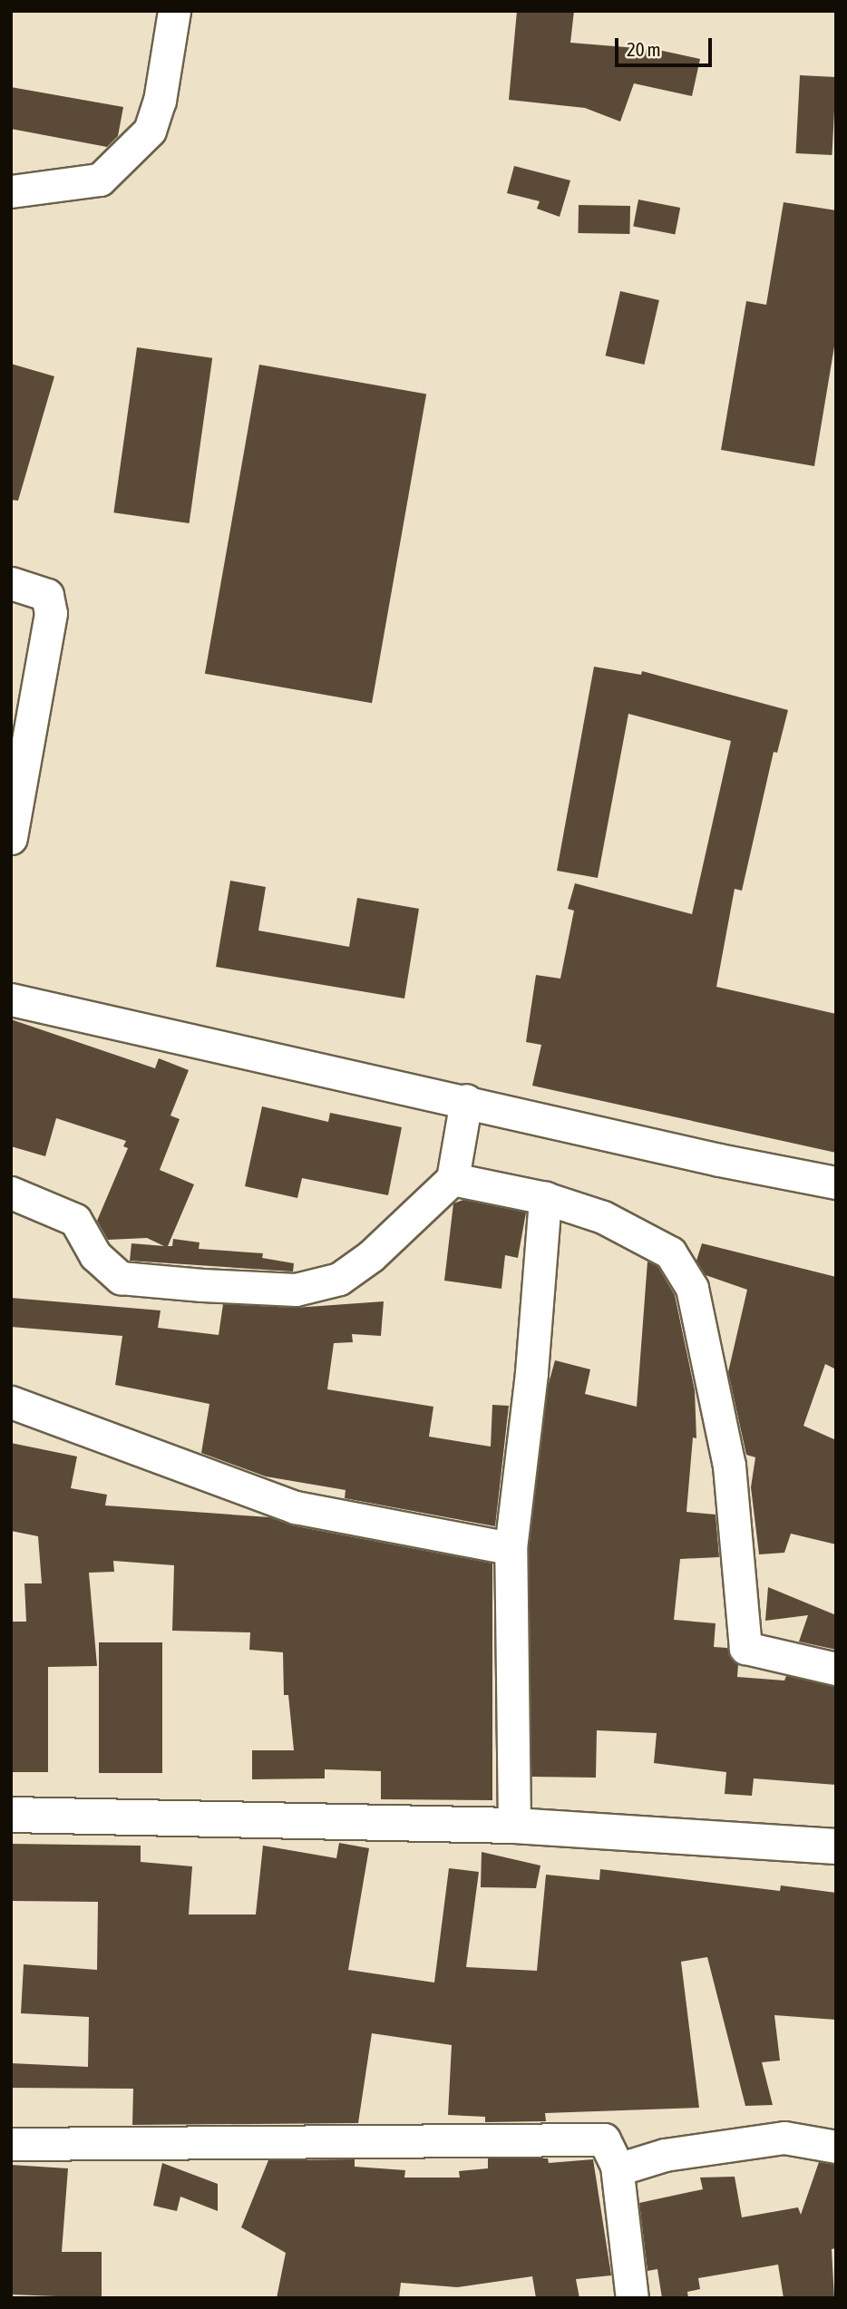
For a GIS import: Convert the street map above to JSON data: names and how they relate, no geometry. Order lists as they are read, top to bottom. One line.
{"scale_bar":"20 m"}
